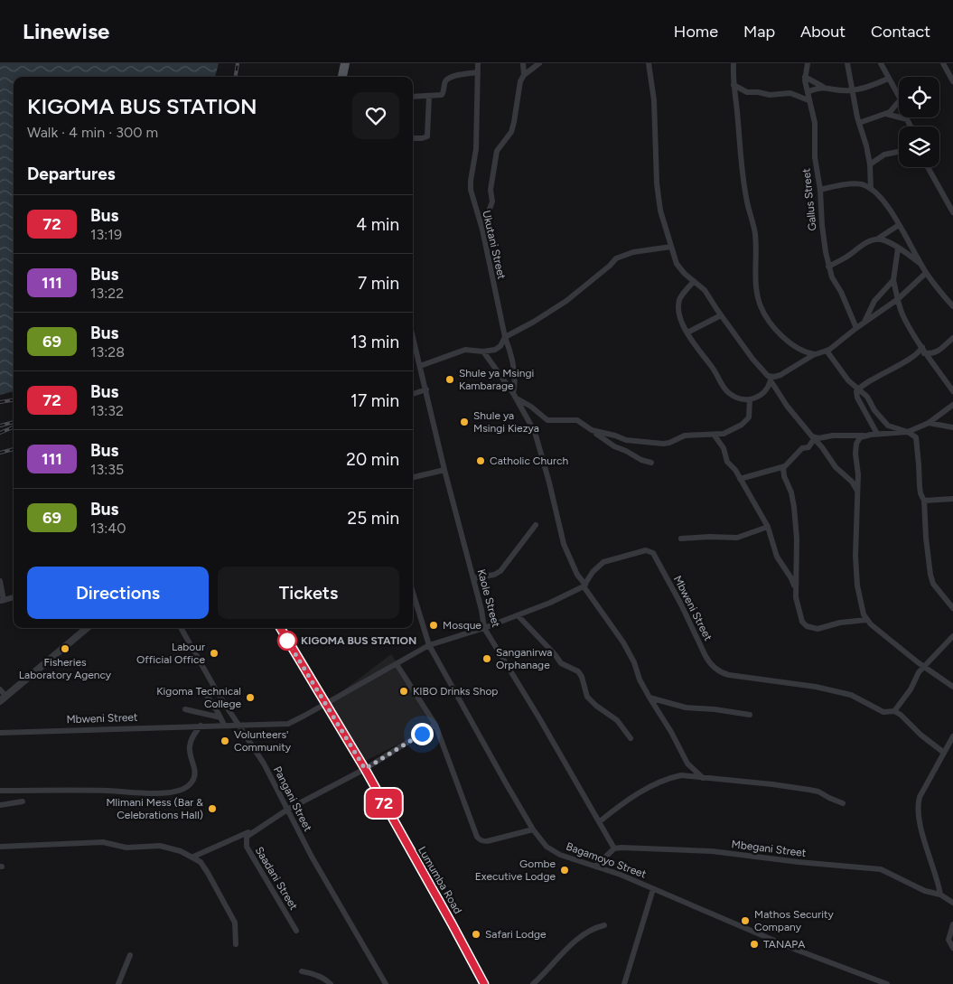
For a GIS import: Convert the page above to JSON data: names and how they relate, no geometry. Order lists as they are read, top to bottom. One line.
{"streets":{"main road":["Lumumba Road"],"street":["Gallus Street","Ukutani Street","Kaole Street","Mbweni Street","Pangani Street","Mbegani Street","Bagamoyo Street","Saadani Street"]},"crossings":[["Kaole Street","Mbweni Street"],["Kaole Street","Mbegani Street"],["Mbweni Street","Pangani Street"],["Mbweni Street","Bagamoyo Street"],["Mbweni Street","Lumumba Road"]],"places":["Shule ya Msingi Kambarage","Shule ya Msingi Kiezya","Catholic Church","Mosque","KIGOMA BUS STATION","Fisheries Laboratory Agency","Labour Official Office","Sanganirwa Orphanage","KIBO Drinks Shop","Kigoma Technical College","Volunteers' Community","Mlimani Mess (Bar & Celebrations Hall)","Gombe Executive Lodge","Mathos Security Company","Safari Lodge","TANAPA"],"lines":["bus line 72"],"page":{"header":"Linewise","nav":["Home","Map","About","Contact"],"on_map":"72","heading":[["KIGOMA BUS STATION","Walk · 4 min · 300 m"],"Departures"],"list":[{"mark":"72","name":"Bus","note":"13:19","value":"4 min"},{"mark":"111","name":"Bus","note":"13:22","value":"7 min"},{"mark":"69","name":"Bus","note":"13:28","value":"13 min"},{"mark":"72","name":"Bus","note":"13:32","value":"17 min"},{"mark":"111","name":"Bus","note":"13:35","value":"20 min"},{"mark":"69","name":"Bus","note":"13:40","value":"25 min"}],"buttons":["Directions","Tickets"]}}
